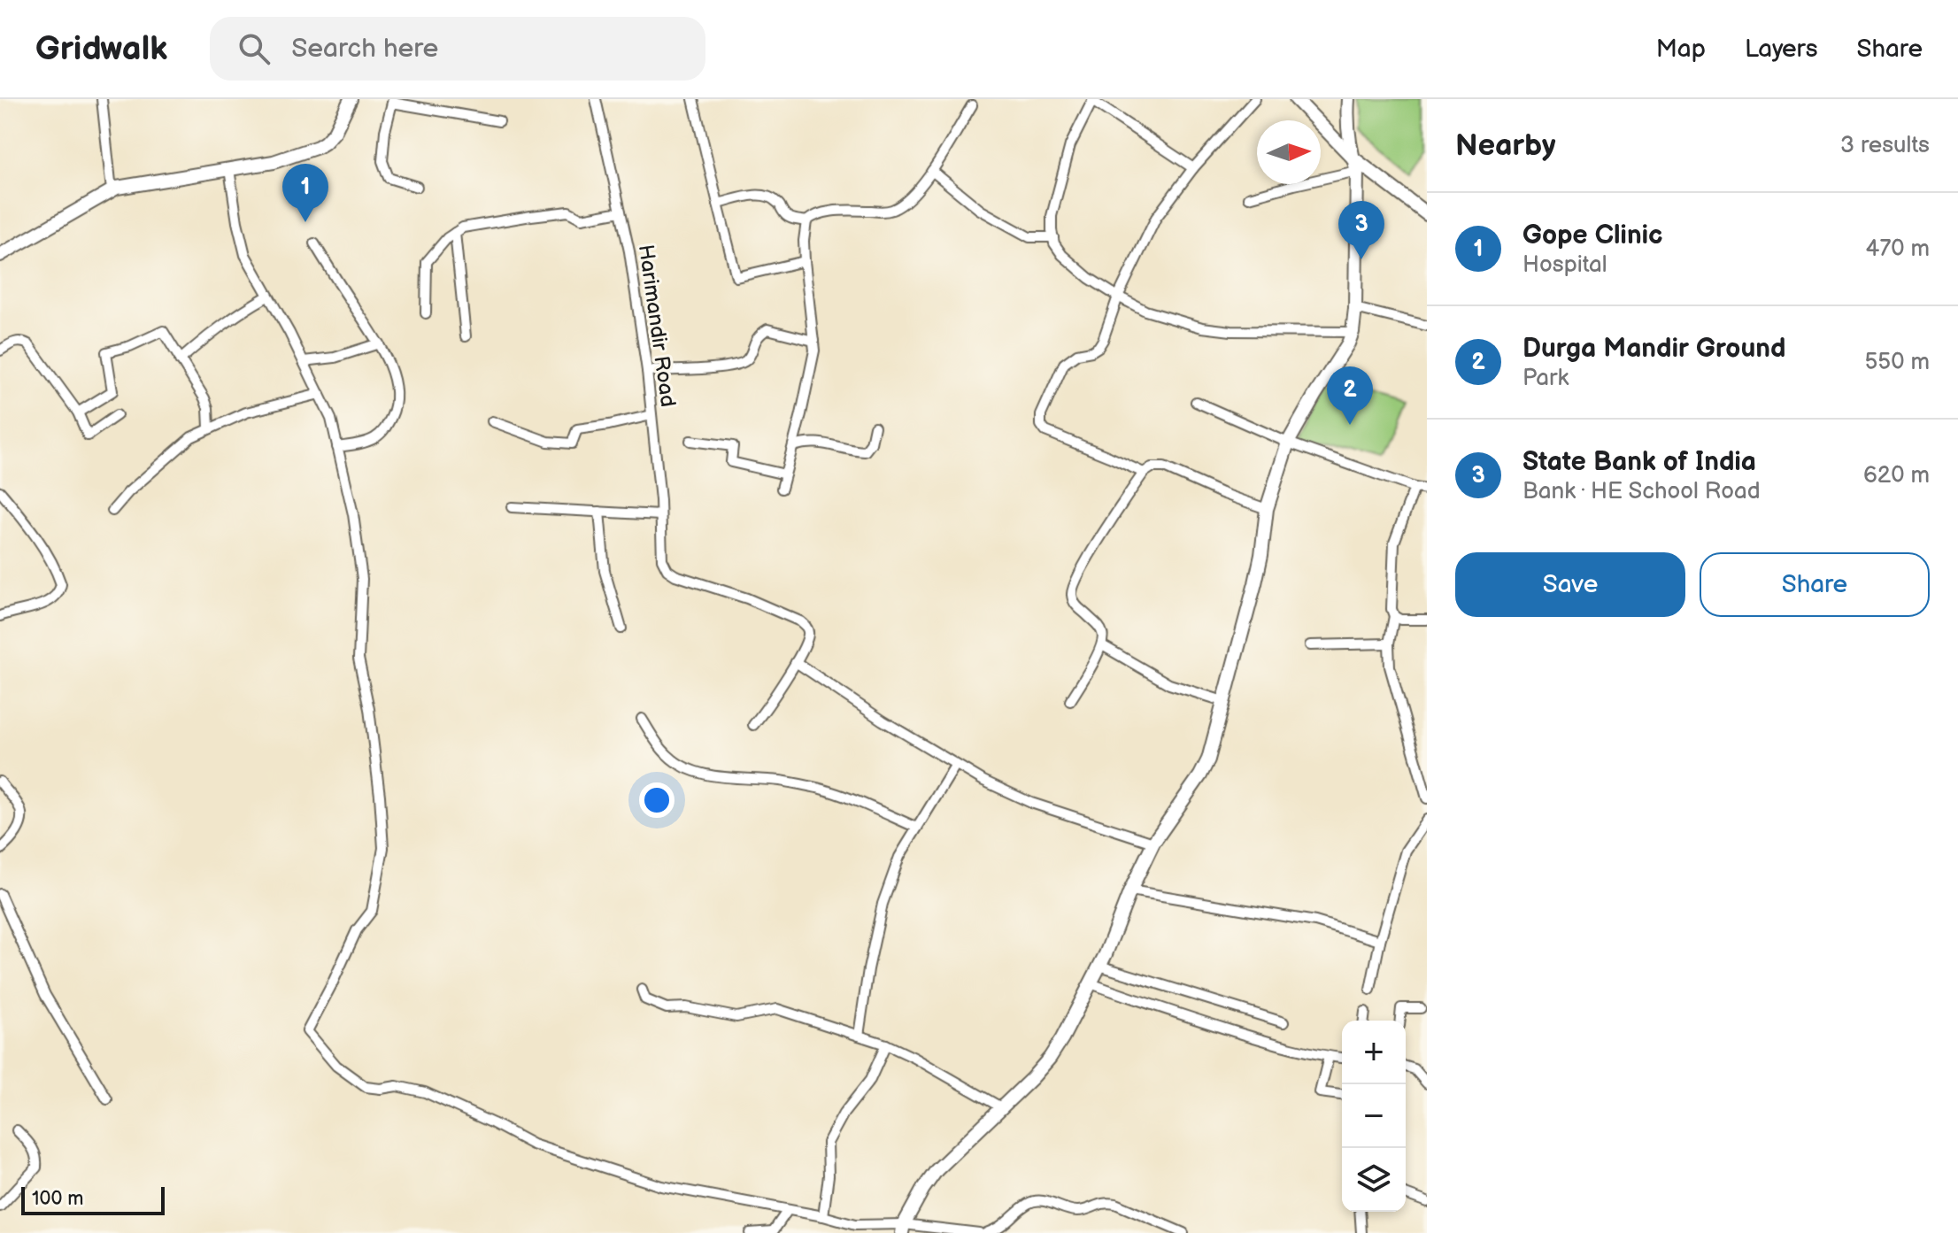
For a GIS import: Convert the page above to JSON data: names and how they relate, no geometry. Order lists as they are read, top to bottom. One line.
{"streets":{"street":["Harimandir Road"]},"scale_bar":"100 m","north":"right","page":{"header":"Gridwalk","search":"Search here","nav":["Map","Layers","Share"],"heading":["Nearby","3 results"],"pins":["1","3","2"],"list":[{"mark":"1","name":"Gope Clinic","note":"Hospital","value":"470 m"},{"mark":"2","name":"Durga Mandir Ground","note":"Park","value":"550 m"},{"mark":"3","name":"State Bank of India","note":"Bank · HE School Road","value":"620 m"}],"buttons":["Save","Share"],"map_buttons":["+","−"],"scale":"100 m"}}
